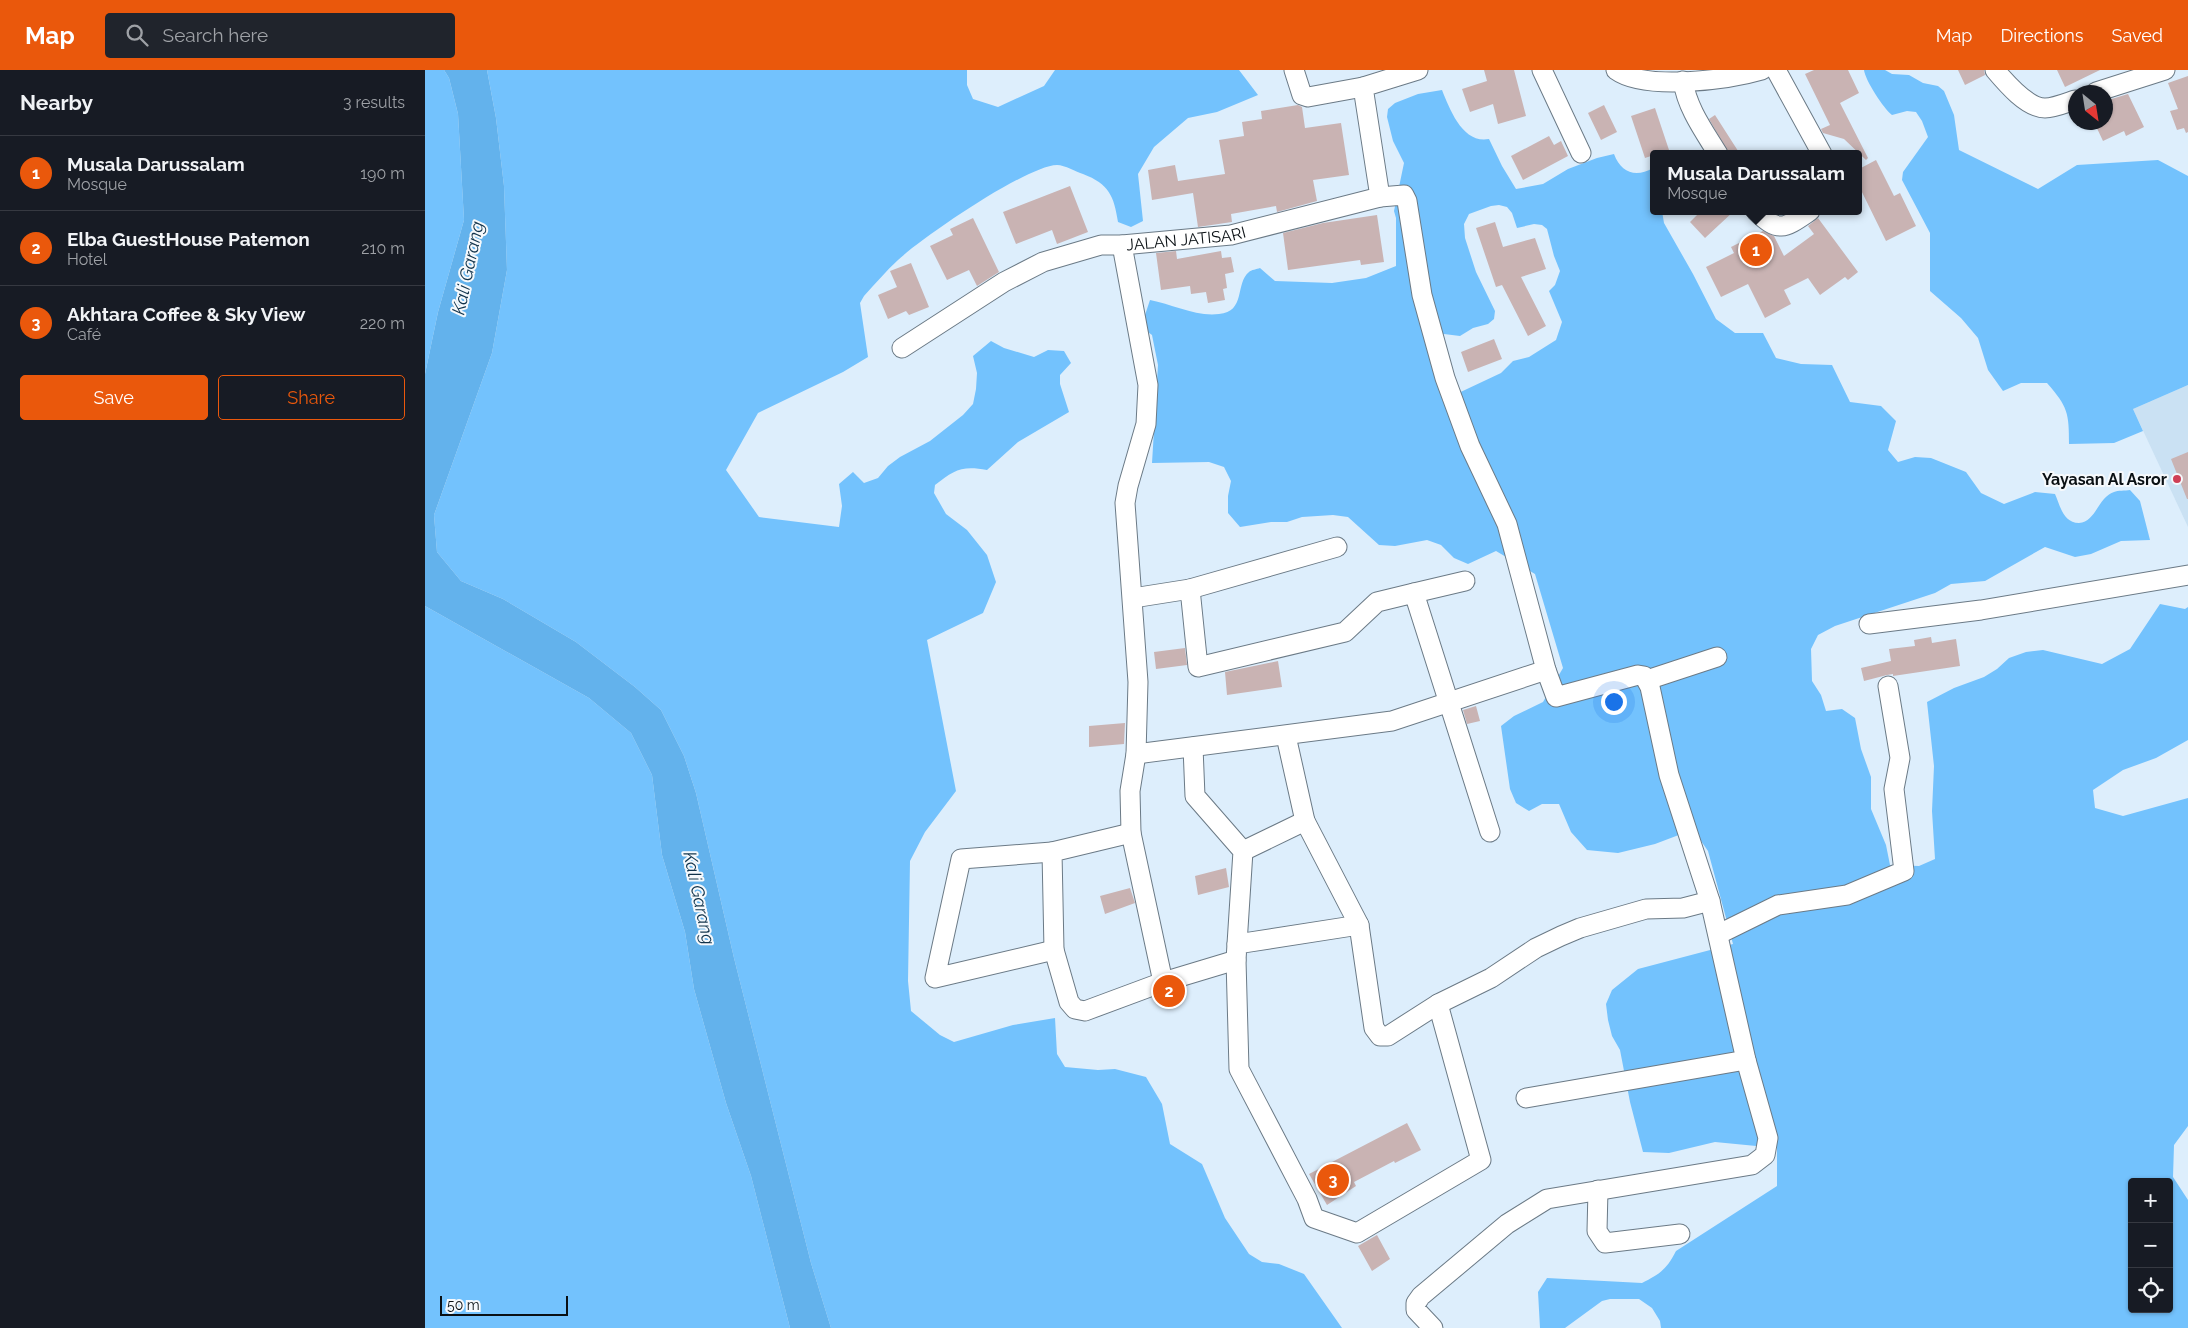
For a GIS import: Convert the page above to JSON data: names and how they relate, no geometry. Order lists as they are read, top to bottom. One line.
{"streets":{"street":["JALAN JATISARI"]},"water":["Kali Garang"],"places":["Yayasan Al Asror"],"scale_bar":"50 m","north":"bottom right","page":{"header":"Map","search":"Search here","nav":["Map","Directions","Saved"],"heading":["Nearby","3 results"],"list":[{"mark":"1","name":"Musala Darussalam","note":"Mosque","value":"190 m"},{"mark":"2","name":"Elba GuestHouse Patemon","note":"Hotel","value":"210 m"},{"mark":"3","name":"Akhtara Coffee & Sky View","note":"Café","value":"220 m"}],"popup":["Musala Darussalam","Mosque"],"pins":["1","2","3"],"buttons":["Save","Share"],"map_buttons":["+","−"],"scale":"50 m"}}
